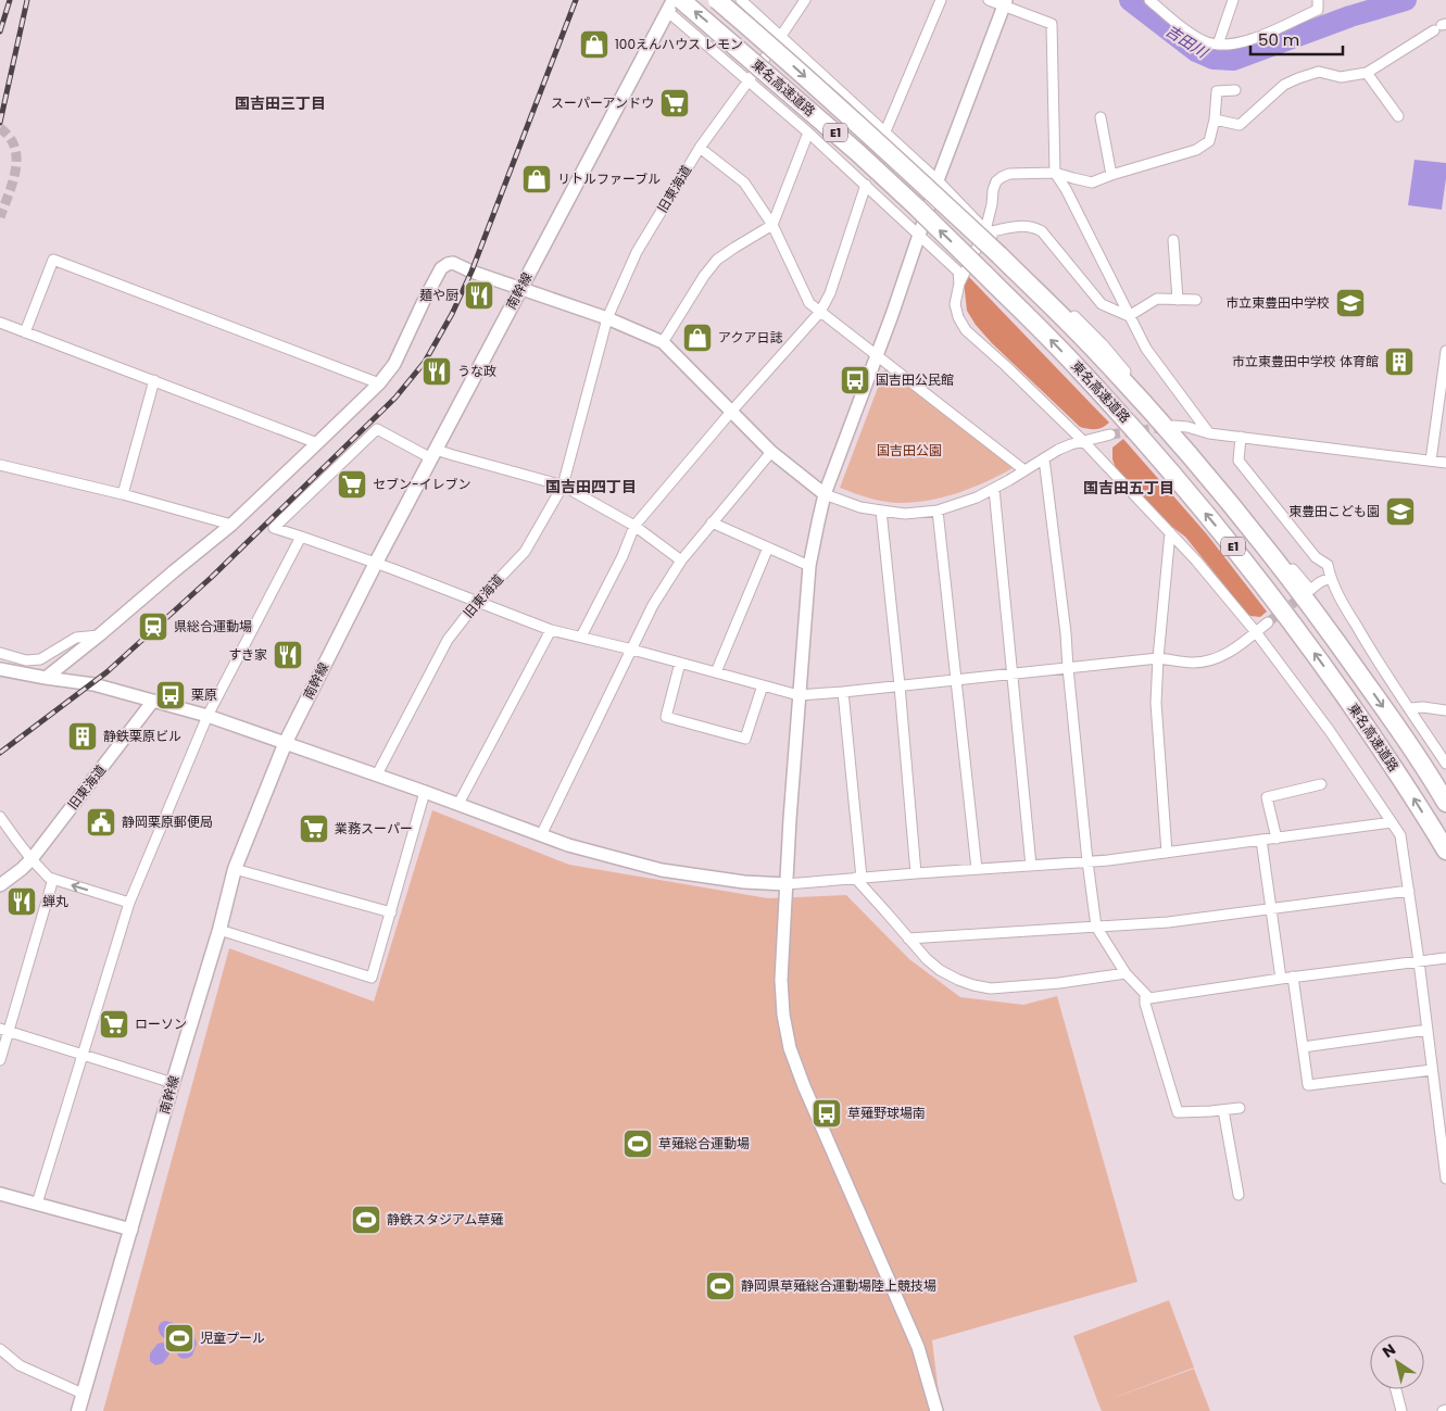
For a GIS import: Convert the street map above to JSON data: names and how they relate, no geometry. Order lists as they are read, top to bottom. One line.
{"streets":{"highway":["東名高速道路","E1"],"main road":["南幹線"],"street":["旧東海道"]},"crossings":[["東名高速道路","南幹線"]],"districts":["国吉田三丁目","国吉田四丁目","国吉田五丁目"],"water":["吉田川"],"parks":["国吉田公園"],"places":{"shop":["100えんハウス レモン","リトルファーブル","アクア日誌"],"supermarket":["スーパーアンドウ","セブン-イレブン","業務スーパー","ローソン"],"restaurant":["麺や厨","うな政","すき家","蝉丸"],"school or university":["市立東豊田中学校","東豊田こども園"],"building":["市立東豊田中学校 体育館","静鉄栗原ビル"],"bus stop":["国吉田公民館","栗原","草薙野球場南"],"station":["県総合運動場"],"public building":["静岡栗原郵便局"],"sports":["草薙総合運動場","静鉄スタジアム草薙","静岡県草薙総合運動場陸上競技場","児童プール"]},"scale_bar":"50 m","north":"top left"}
